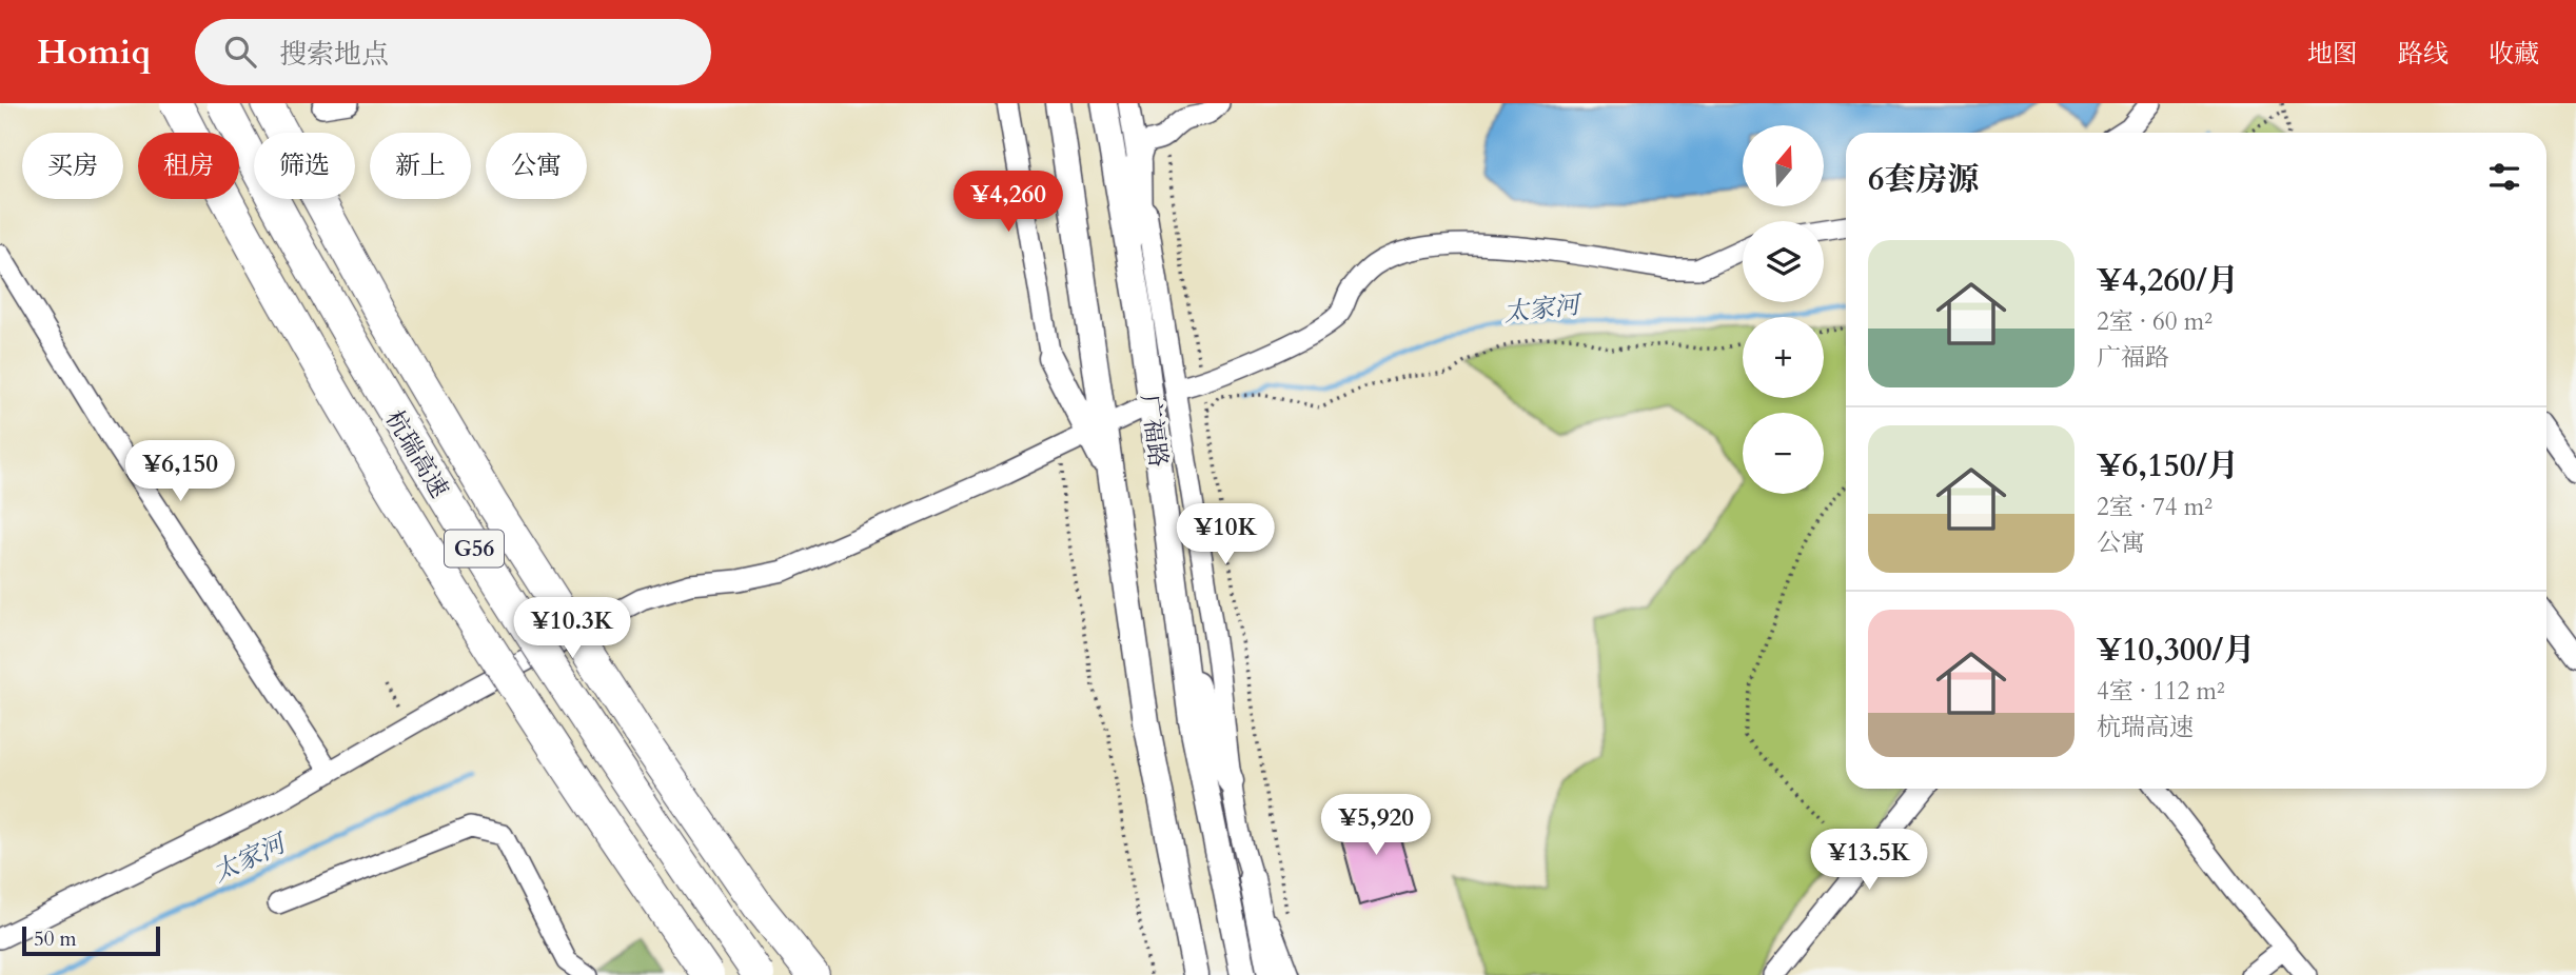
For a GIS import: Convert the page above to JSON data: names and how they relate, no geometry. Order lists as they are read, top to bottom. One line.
{"streets":{"highway":["杭瑞高速","G56"],"main road":["广福路"]},"water":["太家河"],"scale_bar":"50 m","north":"top","page":{"header":"Homiq","search":"搜索地点","nav":["地图","路线","收藏"],"map_buttons":["+","−"],"chip":["买房","租房","筛选","新上","公寓"],"heading":"6套房源","price":["¥4,260","¥6,150","¥10K","¥10.3K","¥5,920","¥13.5K"],"list":[{"name":"¥4,260/月","note":"2室 · 60 m² · 广福路"},{"name":"¥6,150/月","note":"2室 · 74 m² · 公寓"},{"name":"¥10,300/月","note":"4室 · 112 m² · 杭瑞高速"}],"scale":"50 m"}}
